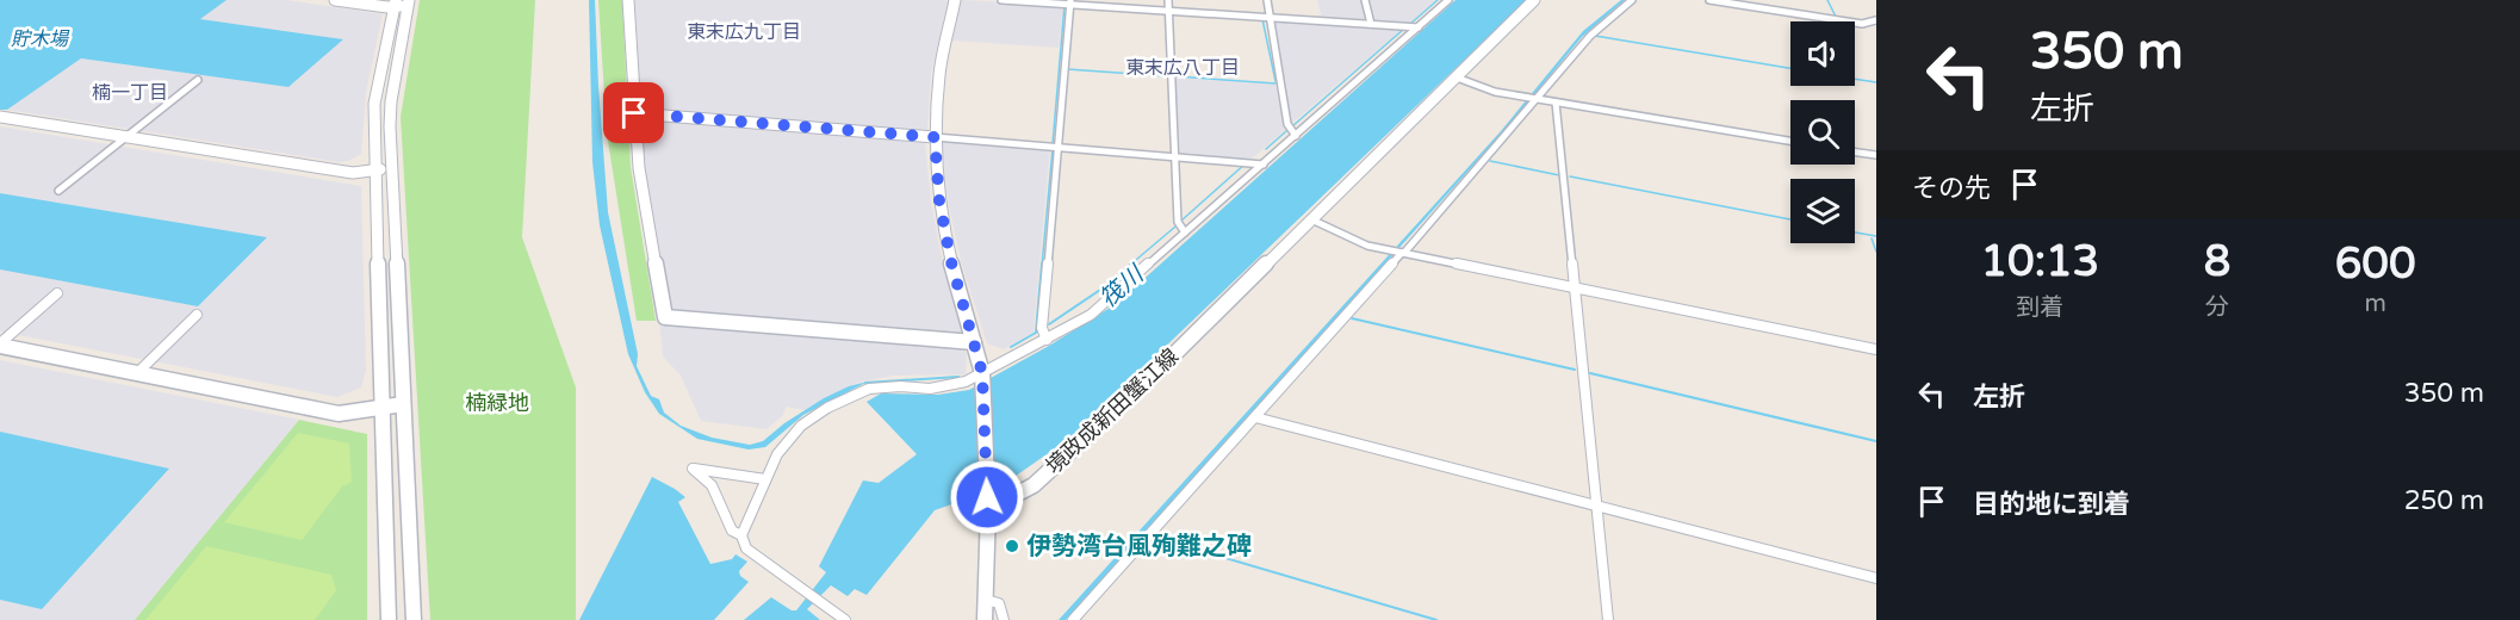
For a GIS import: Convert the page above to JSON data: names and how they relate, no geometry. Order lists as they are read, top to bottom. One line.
{"streets":{"street":["境政成新田蟹江線"]},"districts":["東末広九丁目","東末広八丁目","楠一丁目"],"water":["貯木場","筏川"],"parks":["楠緑地"],"places":["伊勢湾台風殉難之碑"],"page":{"turn":["350 m","左折"],"then":"その先","eta":["10:13","到着","8","分","600","m"],"list":[{"name":"左折","value":"350 m"},{"name":"目的地に到着","value":"250 m"}]}}
